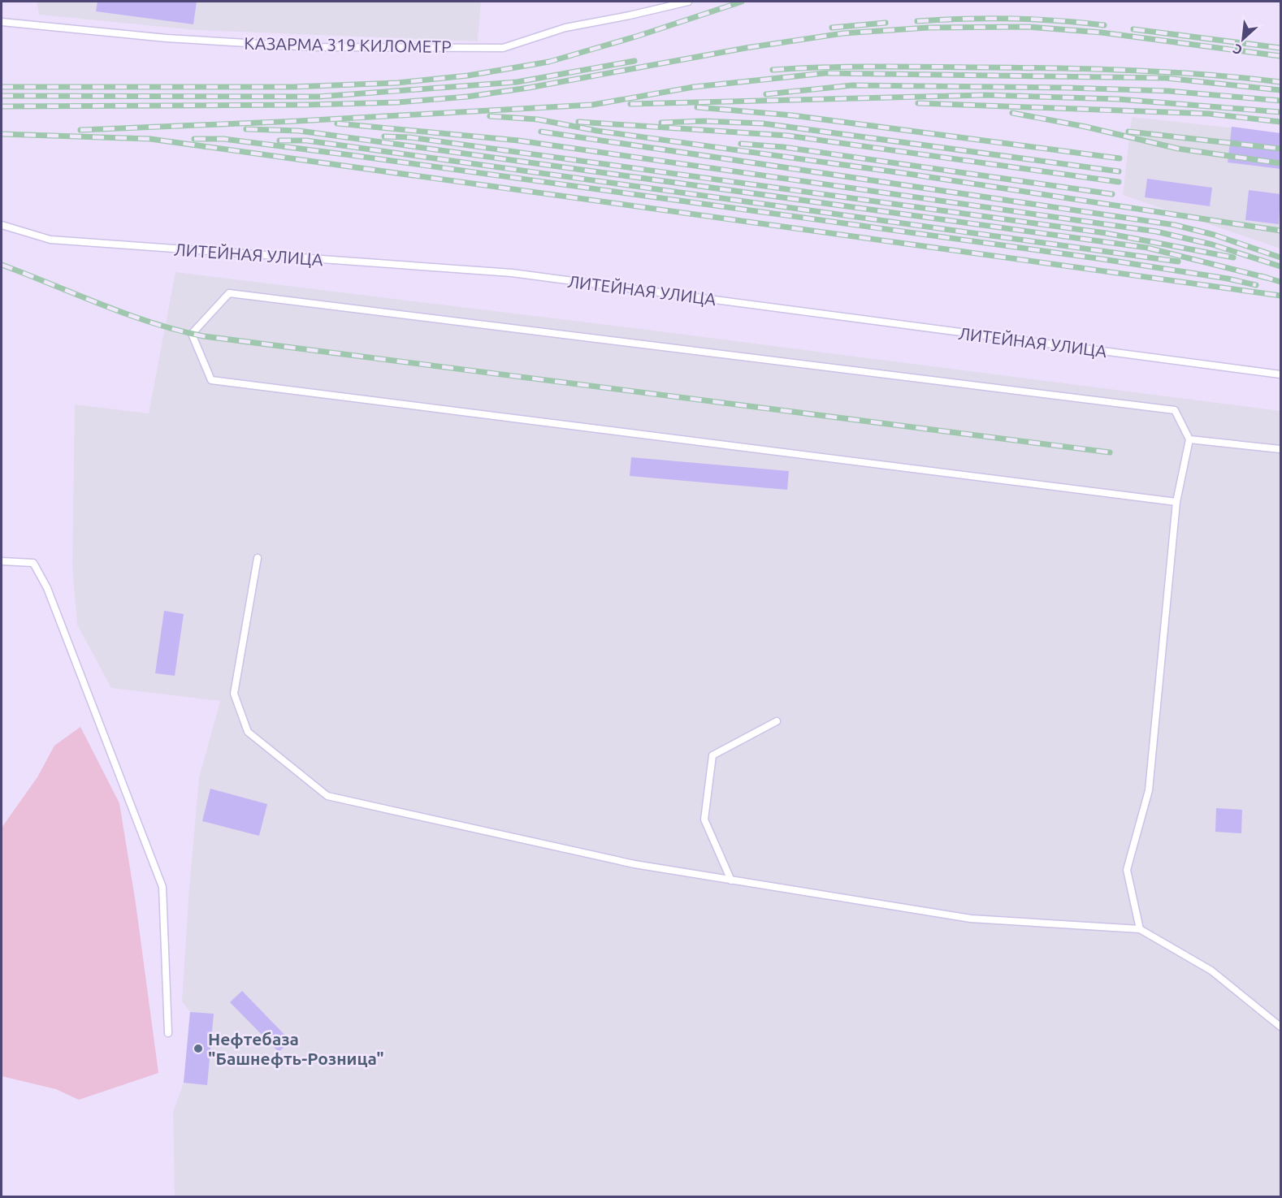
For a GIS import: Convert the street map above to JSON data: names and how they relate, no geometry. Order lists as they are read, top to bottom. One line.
{"streets":{"lane":["КАЗАРМА 319 КИЛОМЕТР","ЛИТЕЙНАЯ УЛИЦА"]},"places":["Нефтебаза \"Башнефть-Розница\""],"north":"bottom left"}
